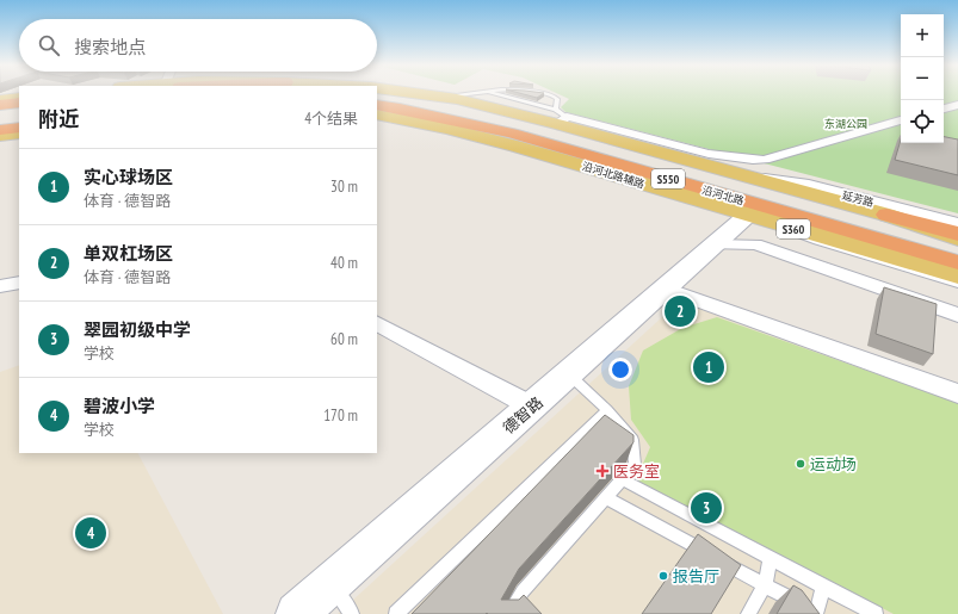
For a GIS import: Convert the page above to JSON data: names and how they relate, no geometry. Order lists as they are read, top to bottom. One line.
{"streets":{"highway":["S550","沿河北路","S360"],"main road":["沿河北路辅路"],"street":["延芳路","德智路"]},"crossings":[["沿河北路","S360"],["沿河北路","德智路"],["S360","德智路"]],"parks":["东湖公园"],"places":{"other":["运动场","报告厅"],"health":["医务室"]},"page":{"map_buttons":["+","−"],"search":"搜索地点","heading":["附近","4个结果"],"list":[{"mark":"1","name":"实心球场区","note":"体育 · 德智路","value":"30 m"},{"mark":"2","name":"单双杠场区","note":"体育 · 德智路","value":"40 m"},{"mark":"3","name":"翠园初级中学","note":"学校","value":"60 m"},{"mark":"4","name":"碧波小学","note":"学校","value":"170 m"}],"pins":["2","1","3","4"]}}
